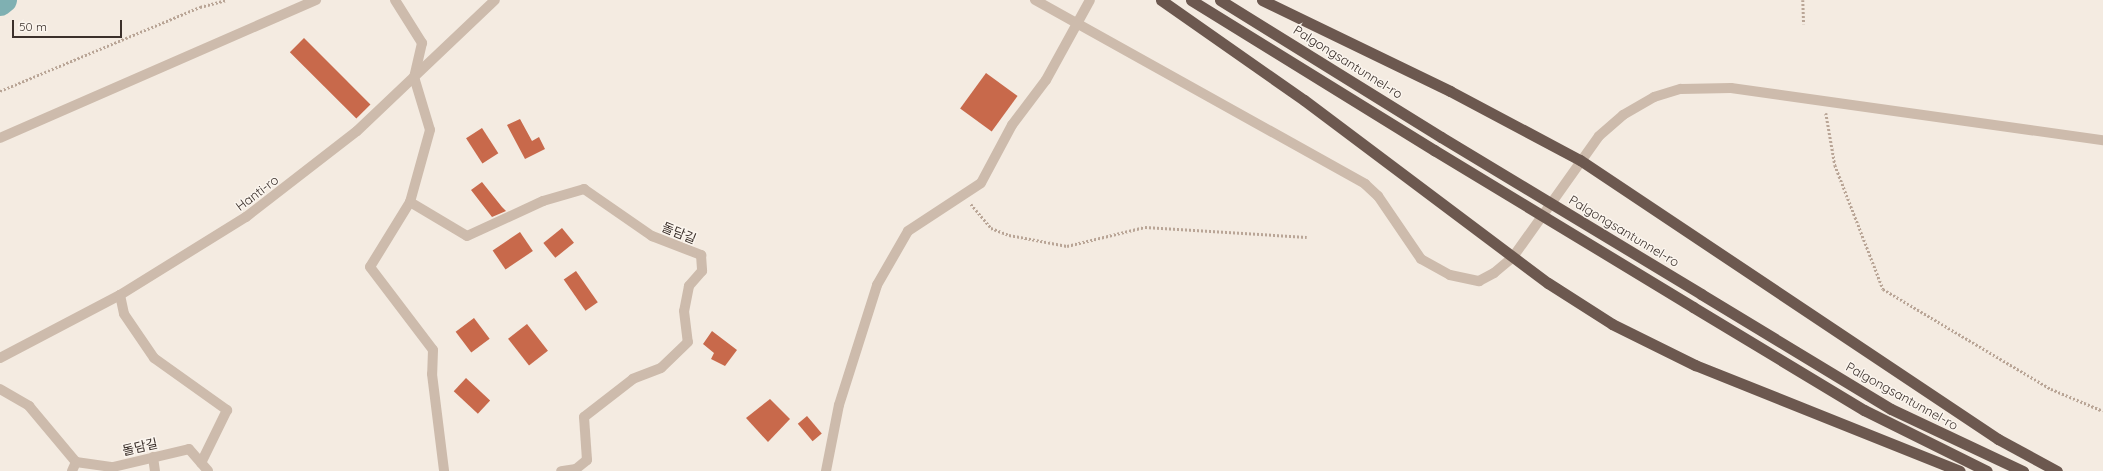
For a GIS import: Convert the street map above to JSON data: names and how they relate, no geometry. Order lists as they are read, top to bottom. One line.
{"streets":{"highway":["Palgongsantunnel-ro"],"street":["Hanti-ro","돌담길"]},"scale_bar":"50 m"}
